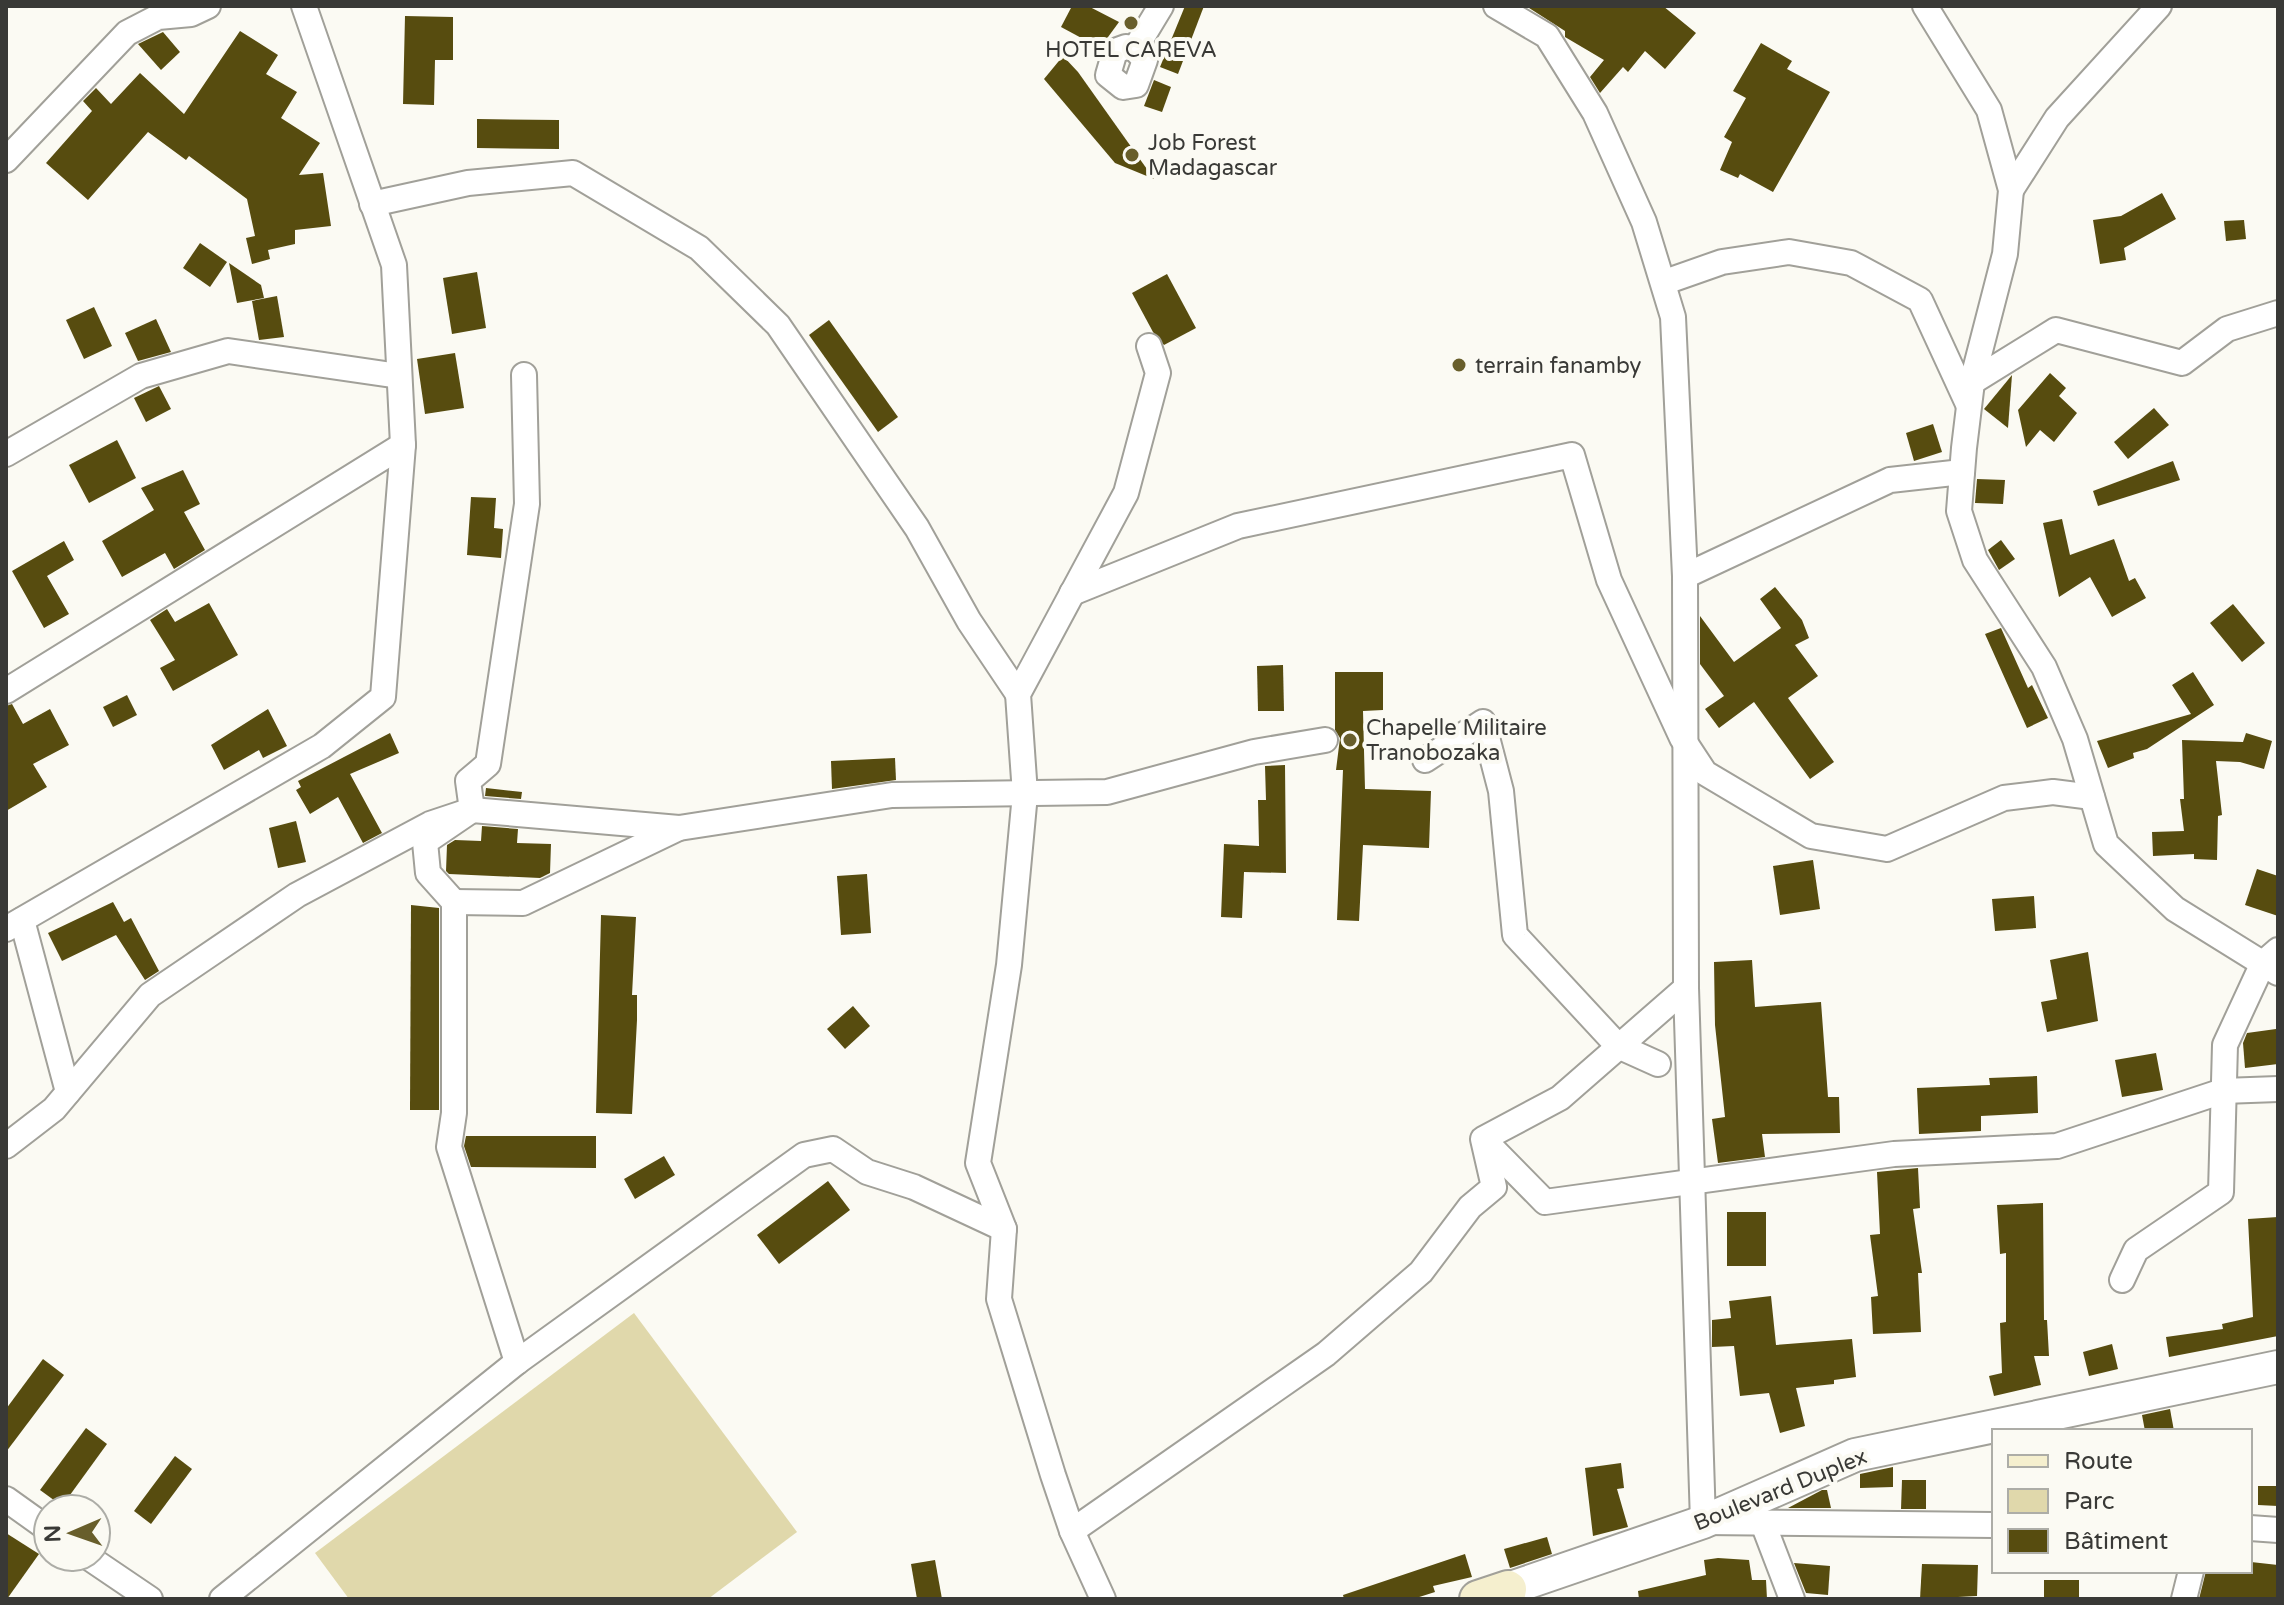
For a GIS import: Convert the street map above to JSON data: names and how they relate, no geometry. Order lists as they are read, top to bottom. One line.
{"streets":{"street":["Boulevard Duplex"]},"places":["HOTEL CAREVA","Job Forest Madagascar","terrain fanamby","Chapelle Militaire Tranobozaka"],"legend":["Route","Parc","Bâtiment"],"north":"left"}
